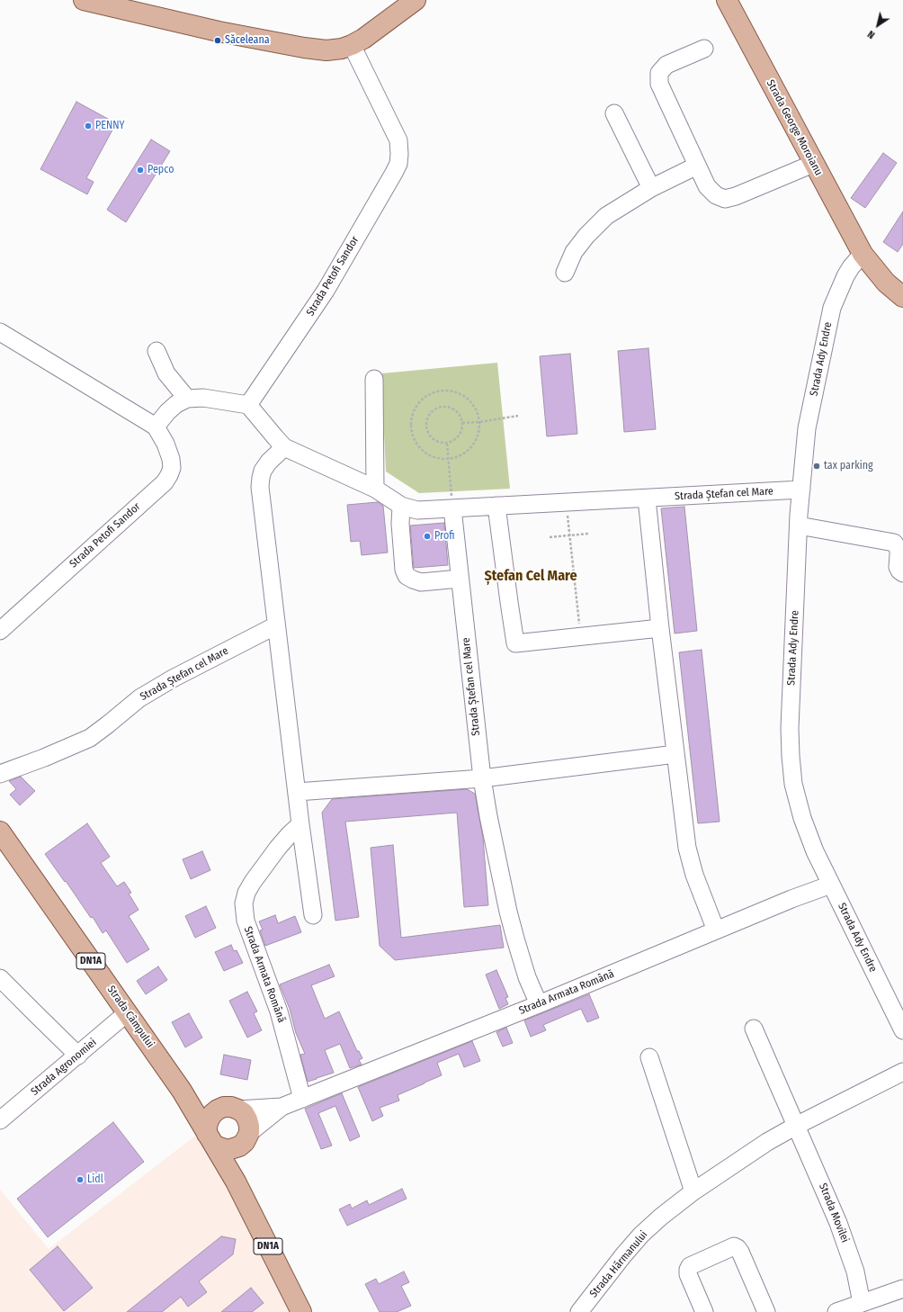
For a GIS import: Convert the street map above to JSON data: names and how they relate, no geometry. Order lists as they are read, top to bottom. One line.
{"streets":{"main road":["Strada George Moroianu","DN1A","Strada Câmpului"],"street":["Strada Petofi Sandor","Strada Ady Endre","Strada Ștefan cel Mare","Strada Armata Română","Strada Agronomiei","Strada Movilei","Strada Hărmanului"]},"crossings":[["Strada George Moroianu","Strada Ady Endre"],["Strada Petofi Sandor","Strada Ștefan cel Mare"],["Strada Ady Endre","Strada Ștefan cel Mare"],["Strada Ady Endre","Strada Armata Română"],["Strada Ștefan cel Mare","Strada Armata Română"],["Strada Armata Română","Strada Câmpului"],["Strada Câmpului","Strada Agronomiei"],["Strada Movilei","Strada Hărmanului"]],"districts":["Ștefan Cel Mare"],"places":["Săceleana","PENNY","Pepco","tax parking","Profi","Lidl"],"north":"bottom left"}
